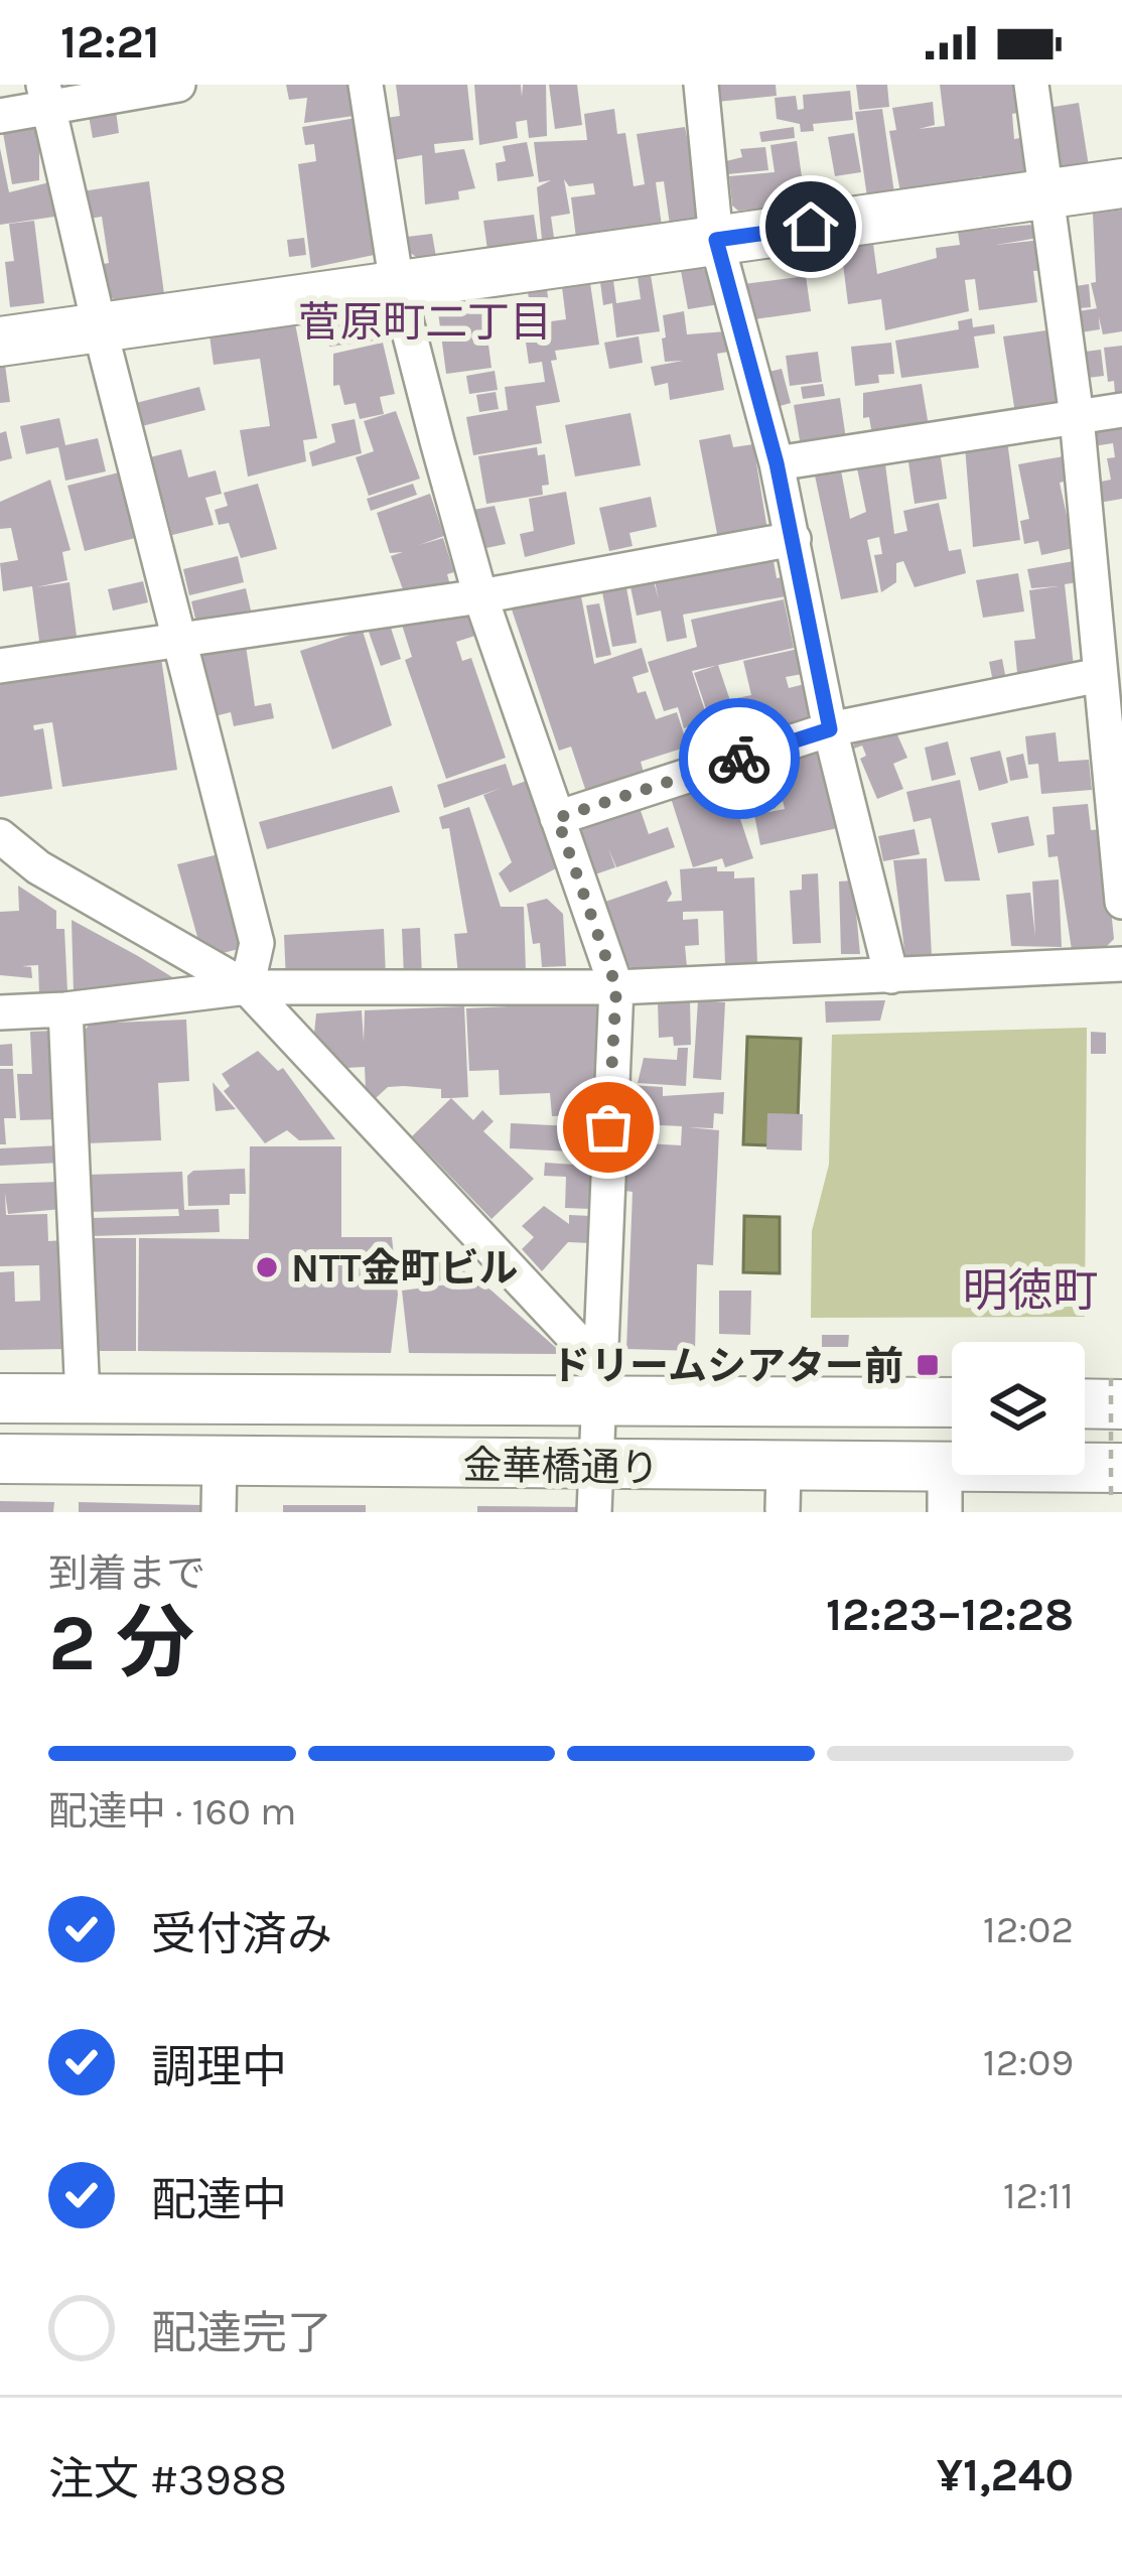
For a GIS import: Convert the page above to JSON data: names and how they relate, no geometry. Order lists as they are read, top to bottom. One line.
{"streets":{"main road":["金華橋通り"]},"districts":["菅原町二丁目","明徳町"],"places":{"other":["NTT金町ビル"],"transit":["ドリームシアター前"]},"page":{"status":"12:21","heading":["2 分","到着まで","12:23–12:28"],"panel":["注文 #3988","¥1,240"],"bar":"配達中 · 160 m","list":[["受付済み","12:02"],["調理中","12:09"],["配達中","12:11"],"配達完了"]}}
